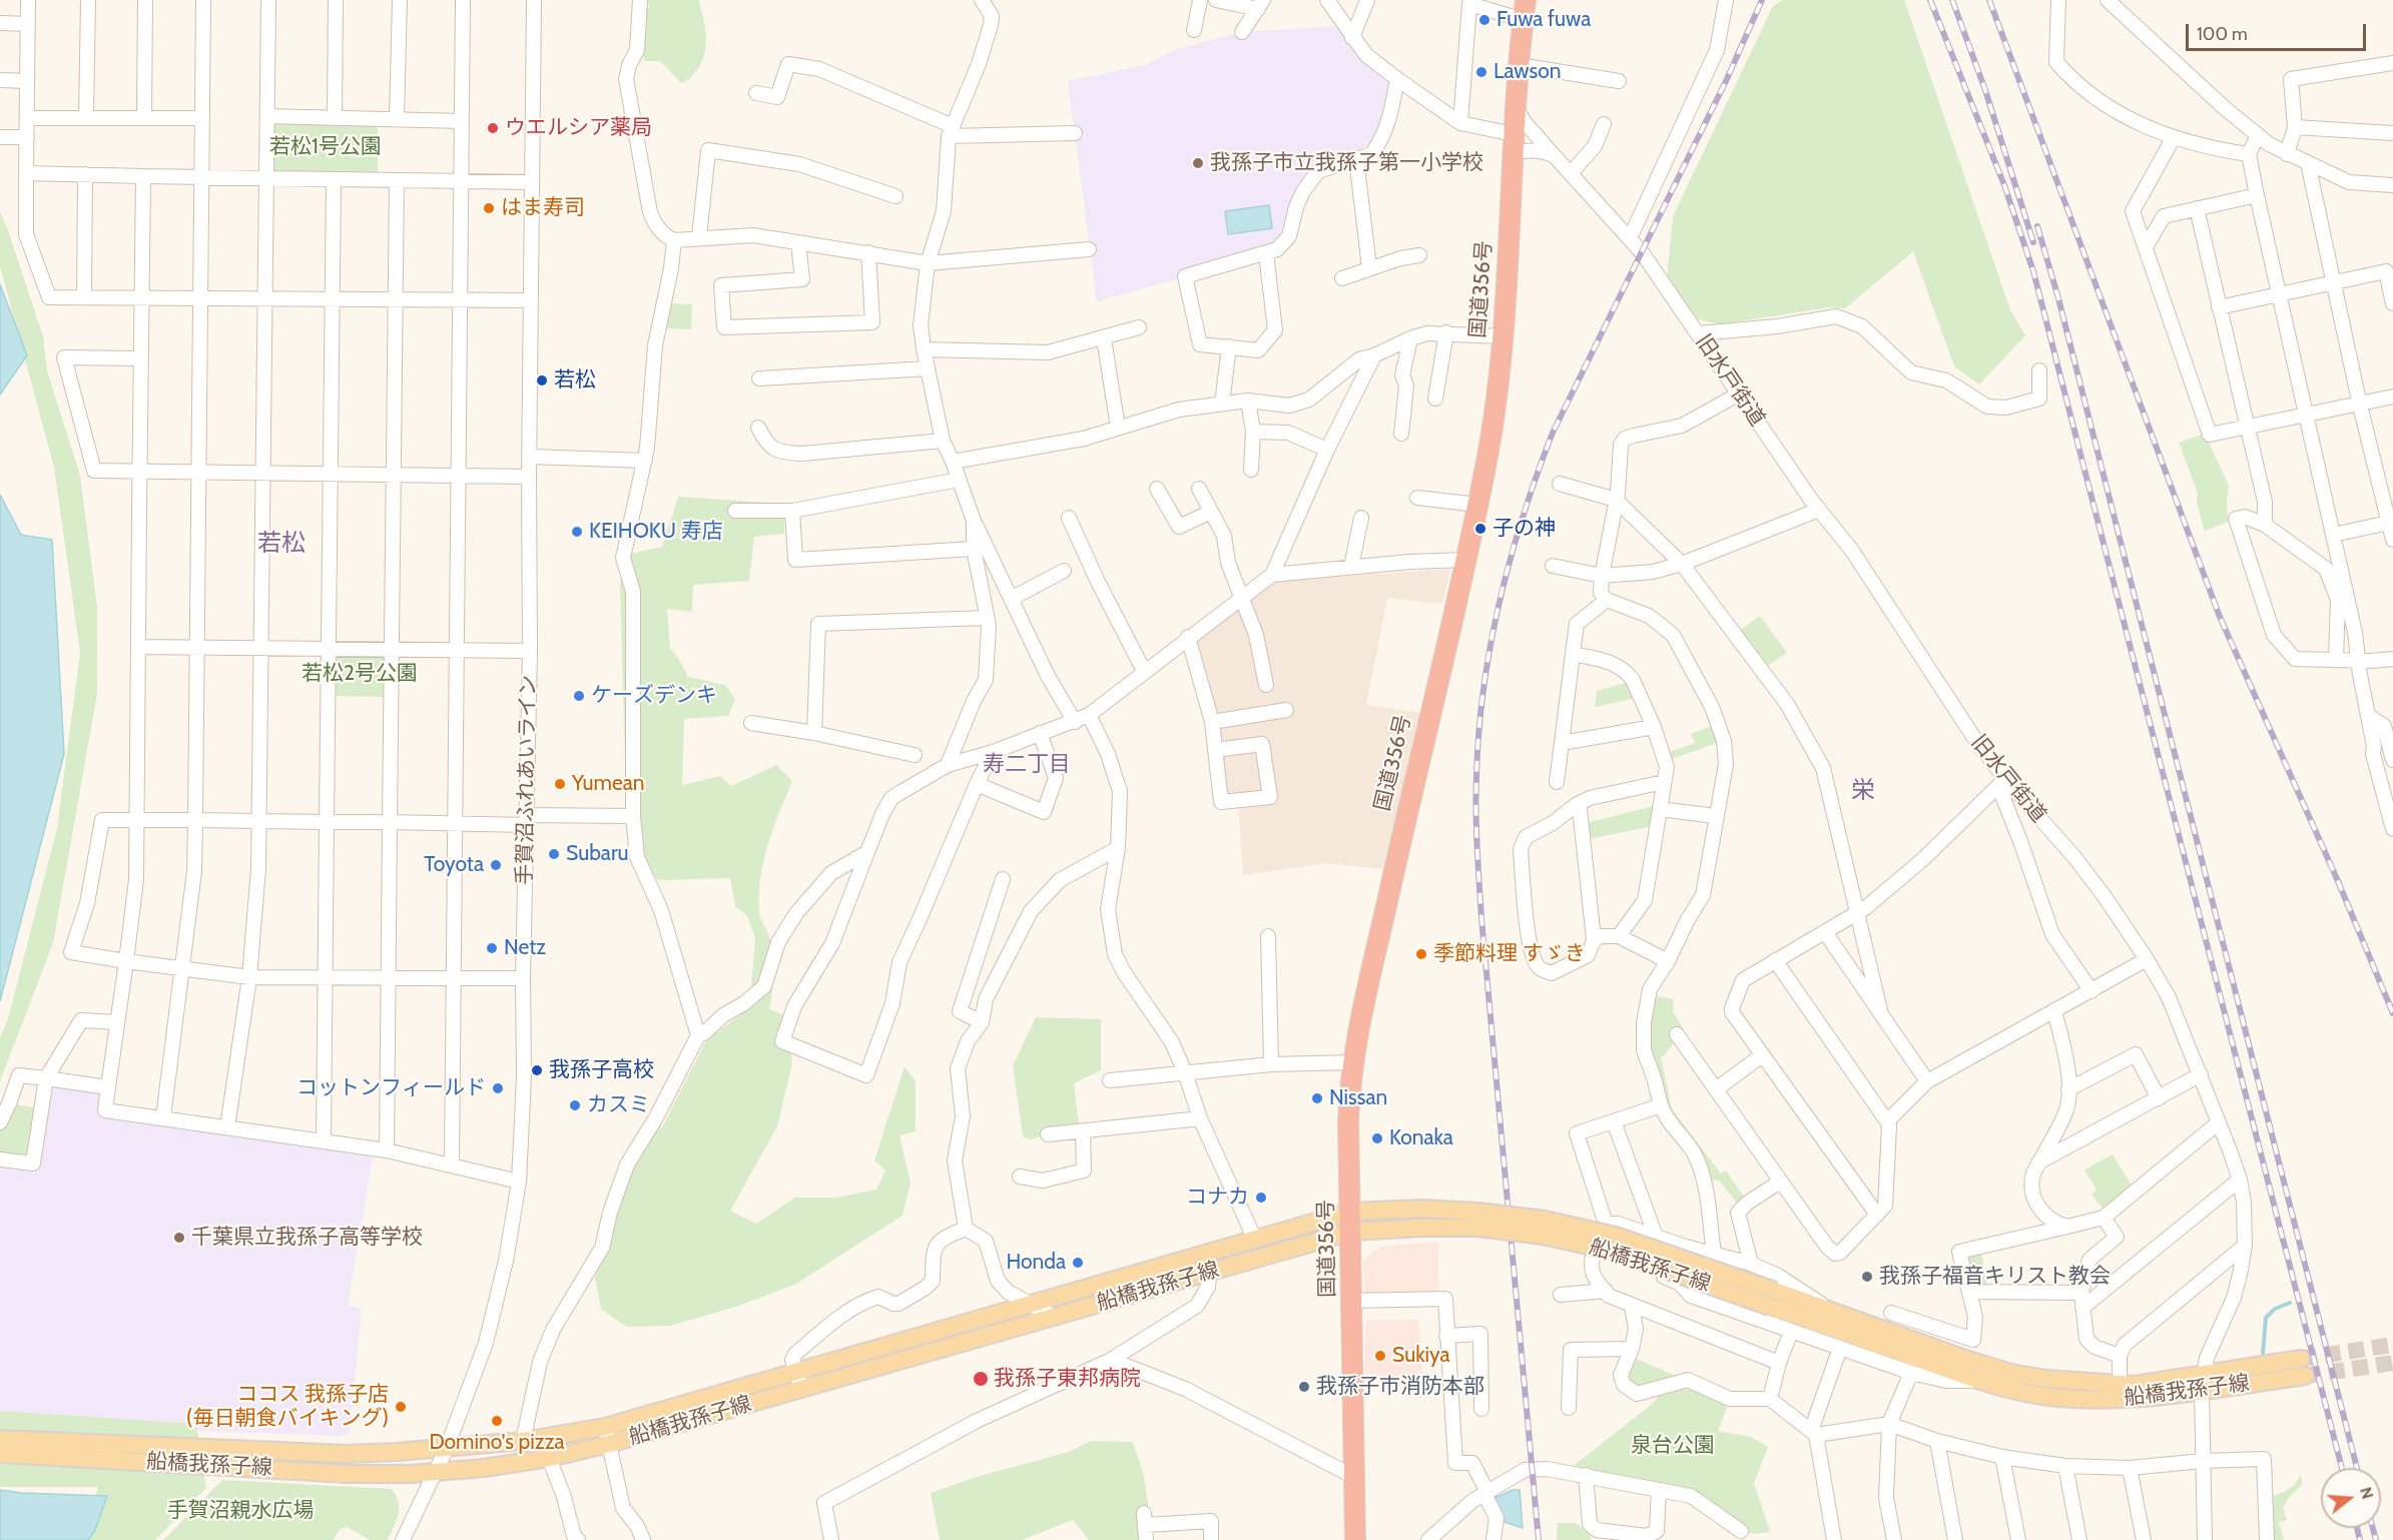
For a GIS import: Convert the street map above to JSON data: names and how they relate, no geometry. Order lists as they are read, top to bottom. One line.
{"streets":{"highway":["国道356号"],"main road":["船橋我孫子線"],"street":["旧水戸街道","手賀沼ふれあいライン"]},"crossings":[["国道356号","旧水戸街道"],["国道356号","船橋我孫子線"],["旧水戸街道","船橋我孫子線"],["手賀沼ふれあいライン","船橋我孫子線"]],"districts":["若松","寿二丁目","栄"],"parks":["若松1号公園","若松2号公園","泉台公園","手賀沼親水広場"],"places":["Fuwa fuwa","Lawson","ウエルシア薬局","我孫子市立我孫子第一小学校","はま寿司","若松","子の神","KEIHOKU 寿店","ケーズデンキ","Yumean","Subaru","Toyota","Netz","季節料理 すゞき","我孫子高校","コットンフィールド","Nissan","カスミ","Konaka","コナカ","千葉県立我孫子高等学校","Honda","我孫子福音キリスト教会","Sukiya","我孫子東邦病院","我孫子市消防本部","ココス 我孫子店 (毎日朝食バイキング)","Domino's pizza"],"scale_bar":"100 m","north":"right"}
